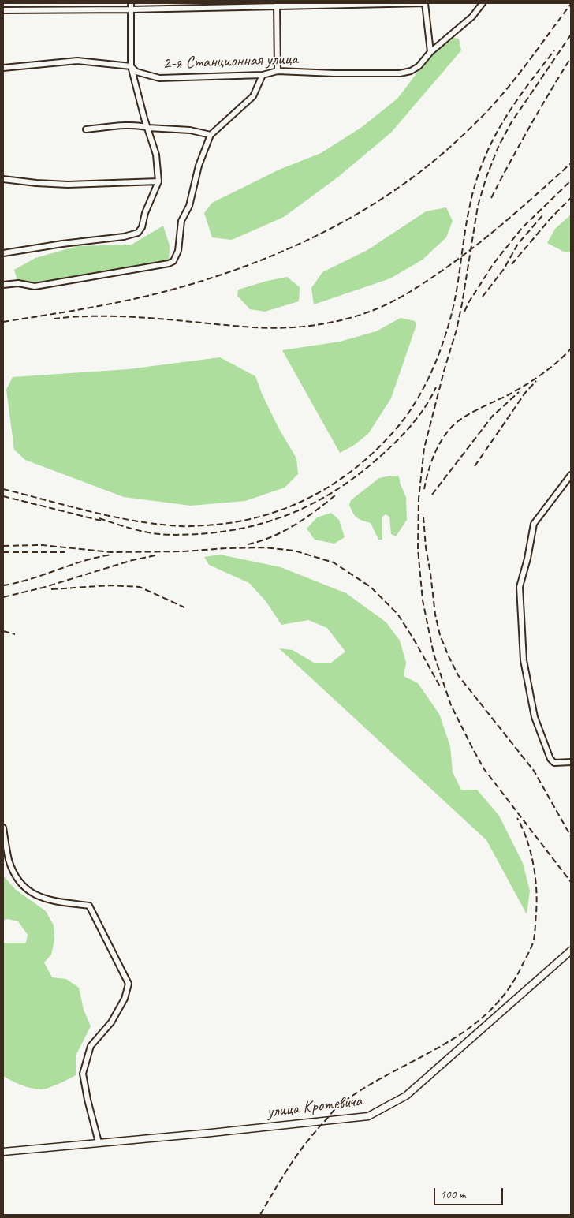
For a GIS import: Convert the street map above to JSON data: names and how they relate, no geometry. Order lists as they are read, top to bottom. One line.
{"streets":{"street":["2-я Станционная улица","улица Кротевича"]},"scale_bar":"100 m"}
